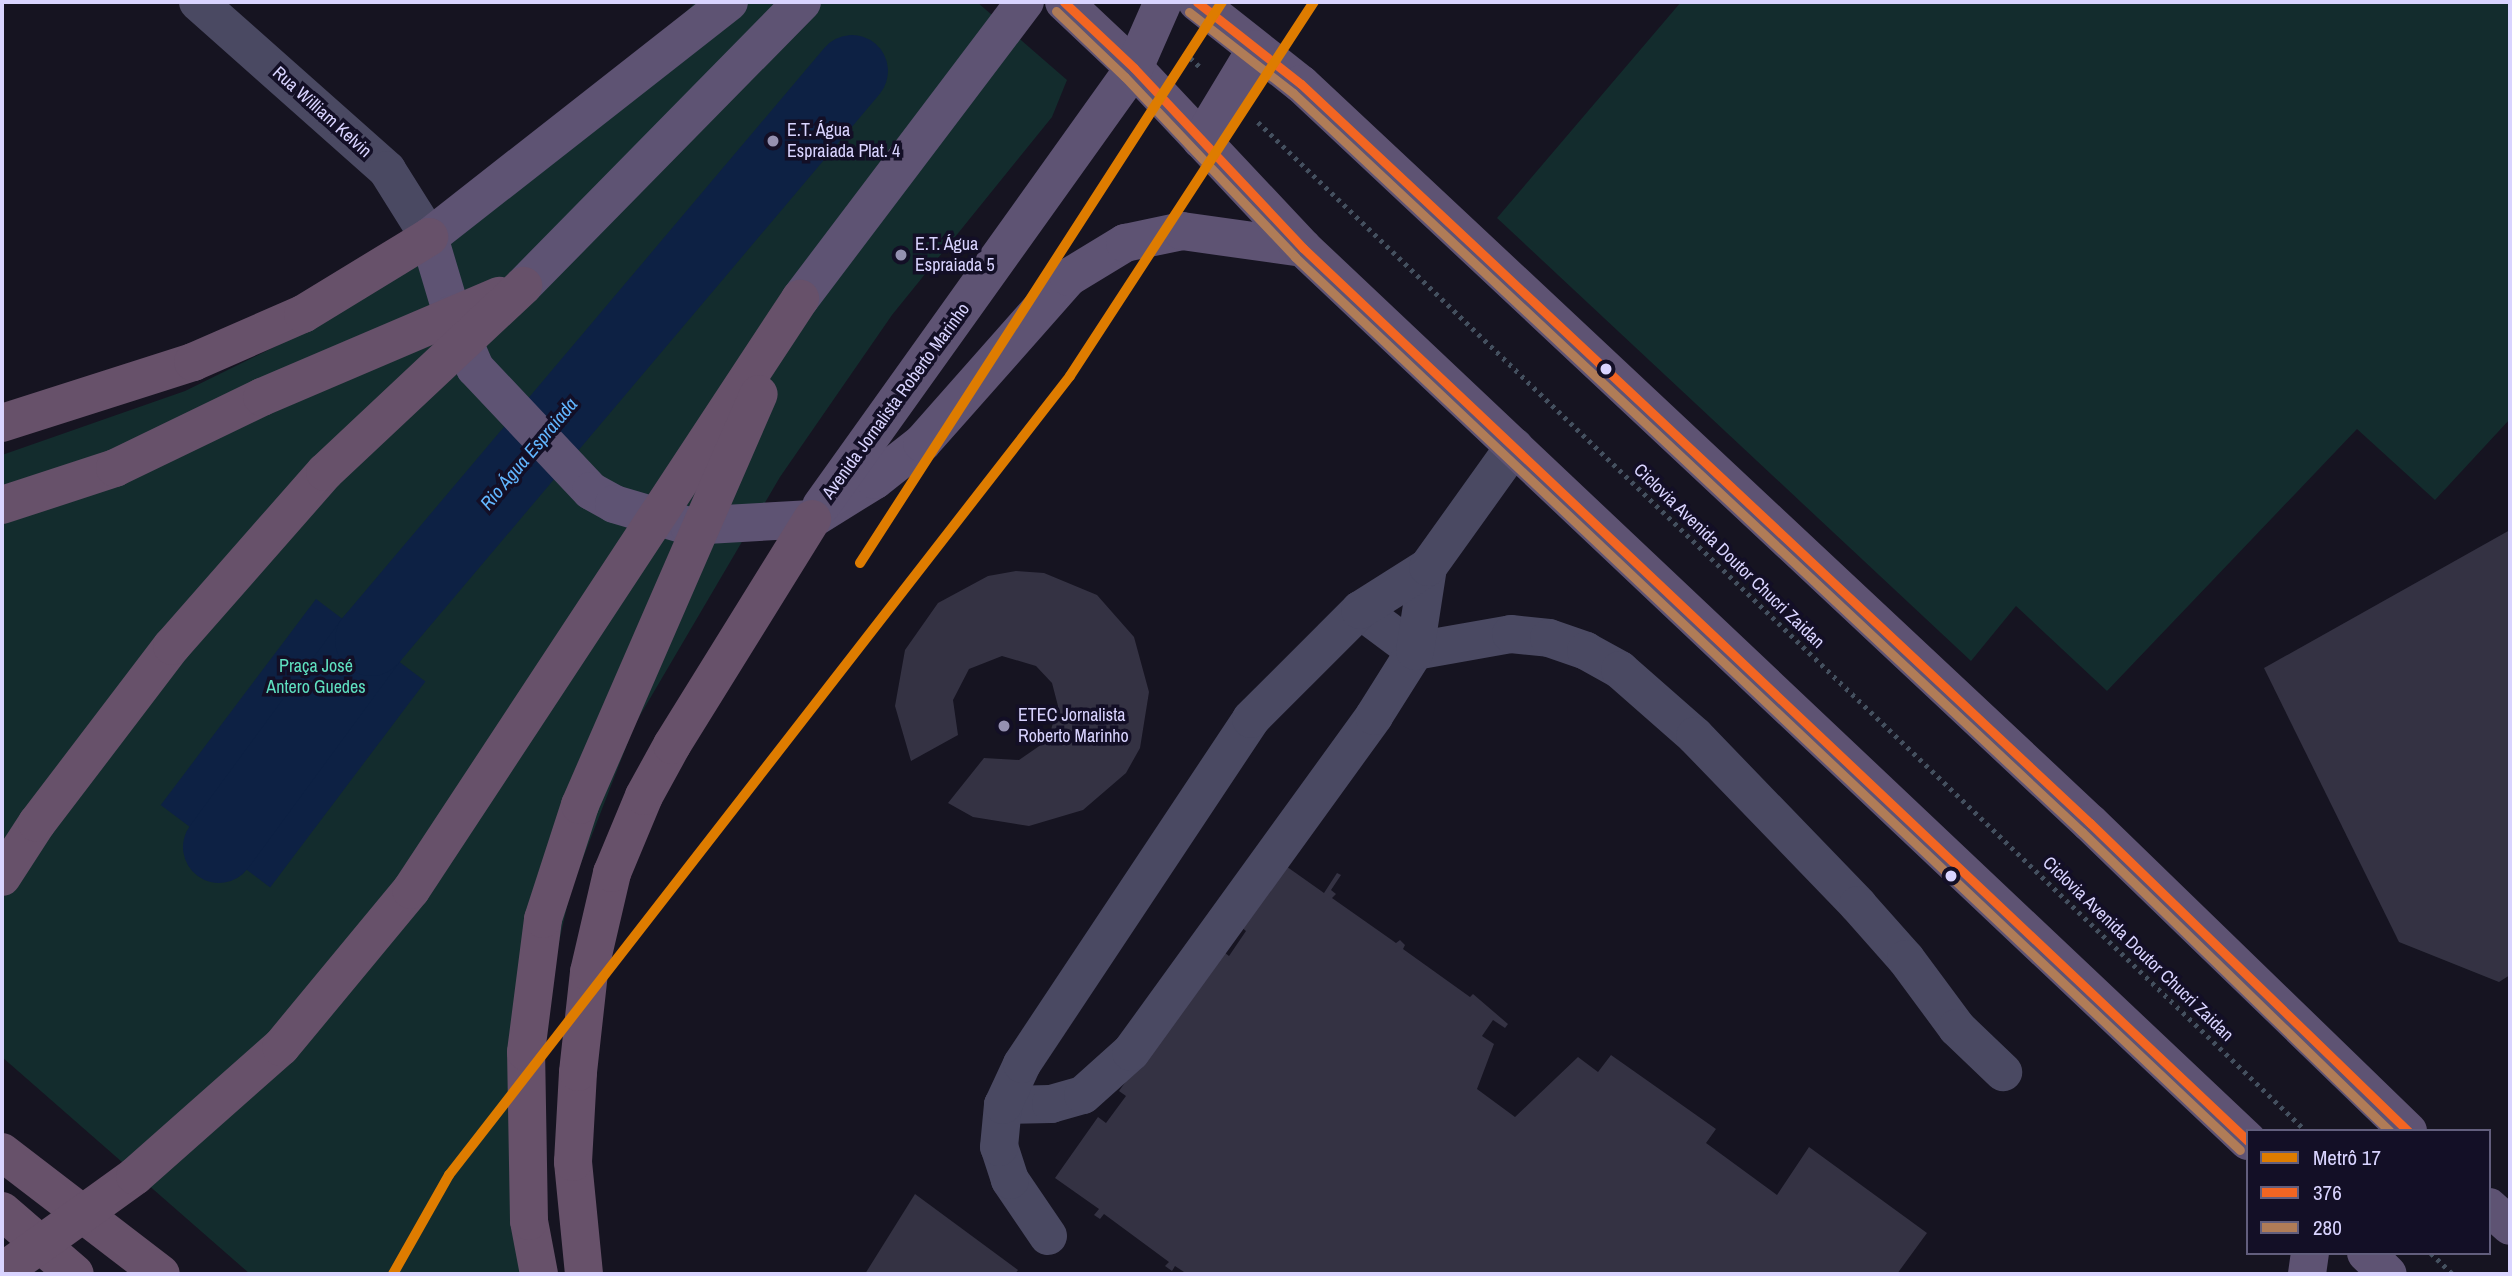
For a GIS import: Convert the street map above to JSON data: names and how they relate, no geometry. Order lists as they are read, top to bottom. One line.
{"streets":{"main road":["Avenida Jornalista Roberto Marinho"],"street":["Rua William Kelvin"],"path":["Ciclovia Avenida Doutor Chucri Zaidan"]},"crossings":[["Avenida Jornalista Roberto Marinho","Ciclovia Avenida Doutor Chucri Zaidan"]],"water":["Rio Água Espraiada"],"parks":["Praça José Antero Guedes"],"places":["E.T. Água Espraiada Plat. 4","E.T. Água Espraiada 5","ETEC Jornalista Roberto Marinho"],"lines":["metro line 17","transit line 376","transit line 280"],"legend":["Metrô 17","376","280"]}
